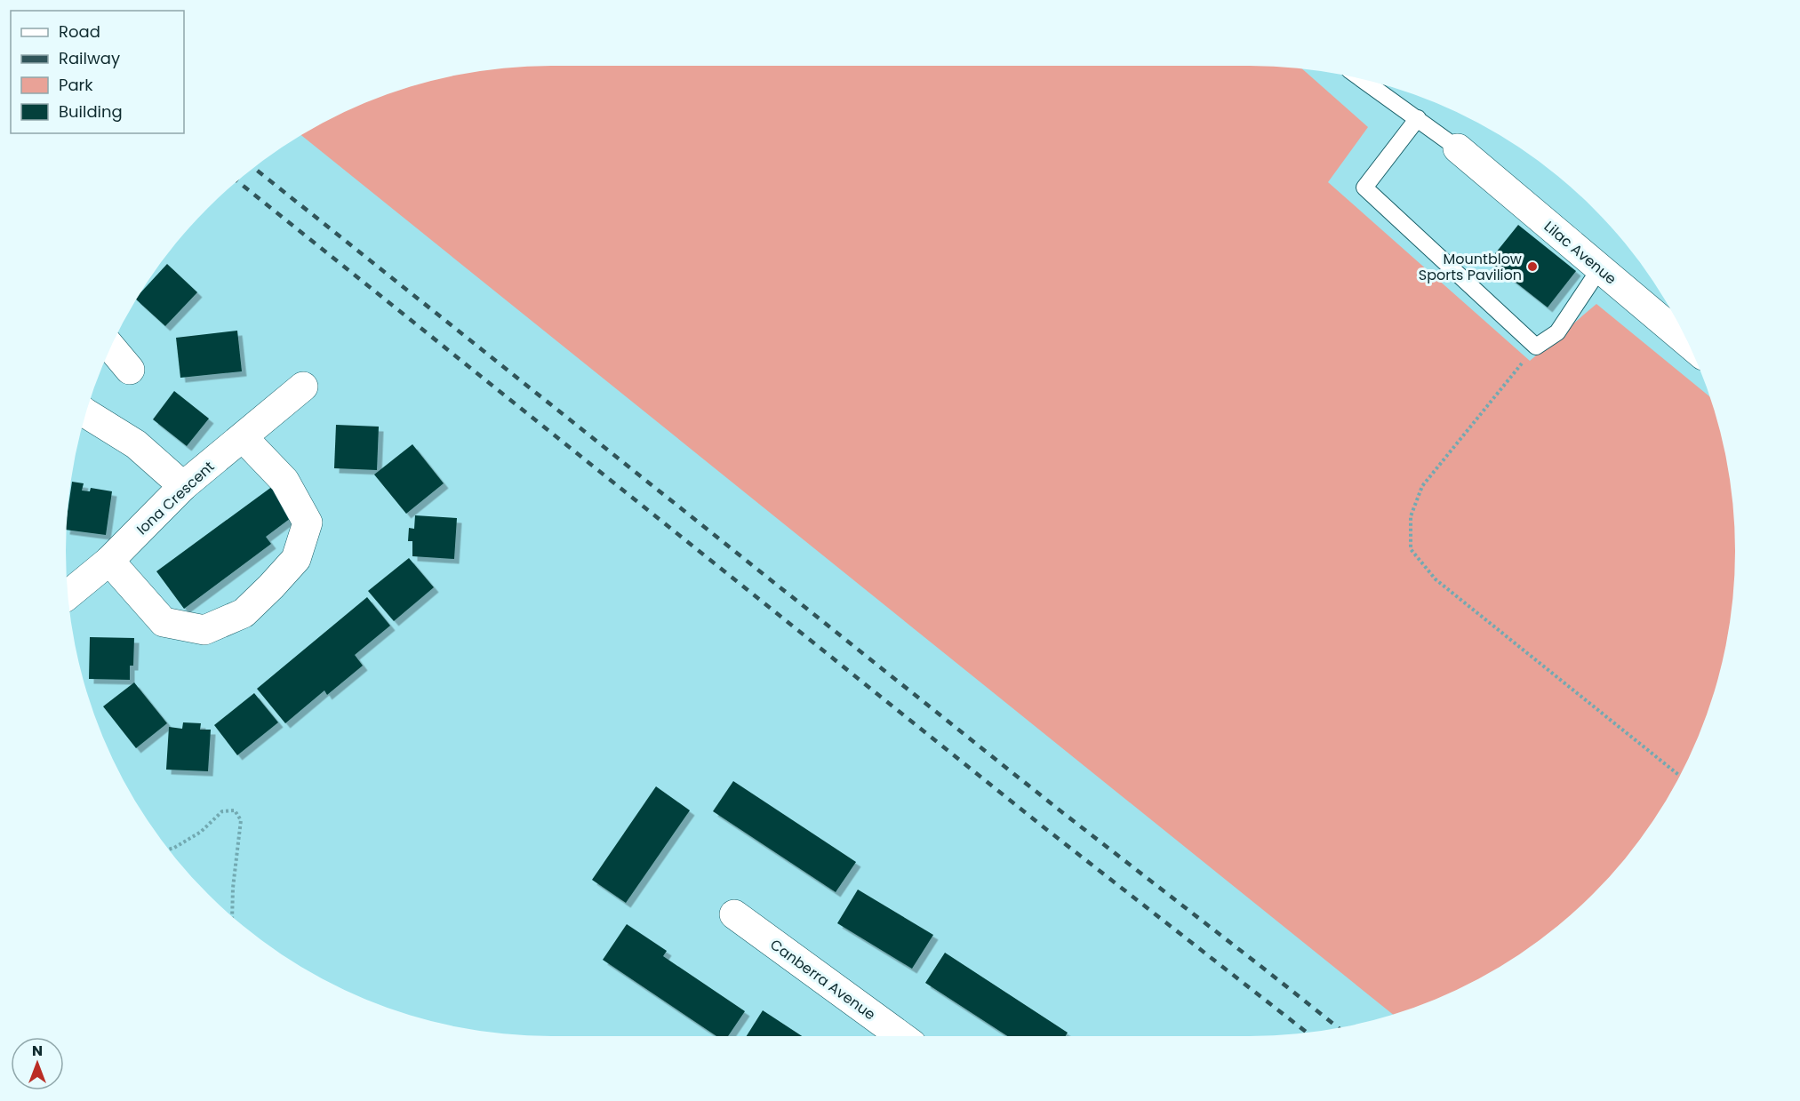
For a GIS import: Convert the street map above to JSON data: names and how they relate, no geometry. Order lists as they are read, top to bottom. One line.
{"streets":{"street":["Lilac Avenue","Iona Crescent","Canberra Avenue"]},"places":["Mountblow Sports Pavilion"],"legend":["Road","Railway","Park","Building"],"north":"top"}
